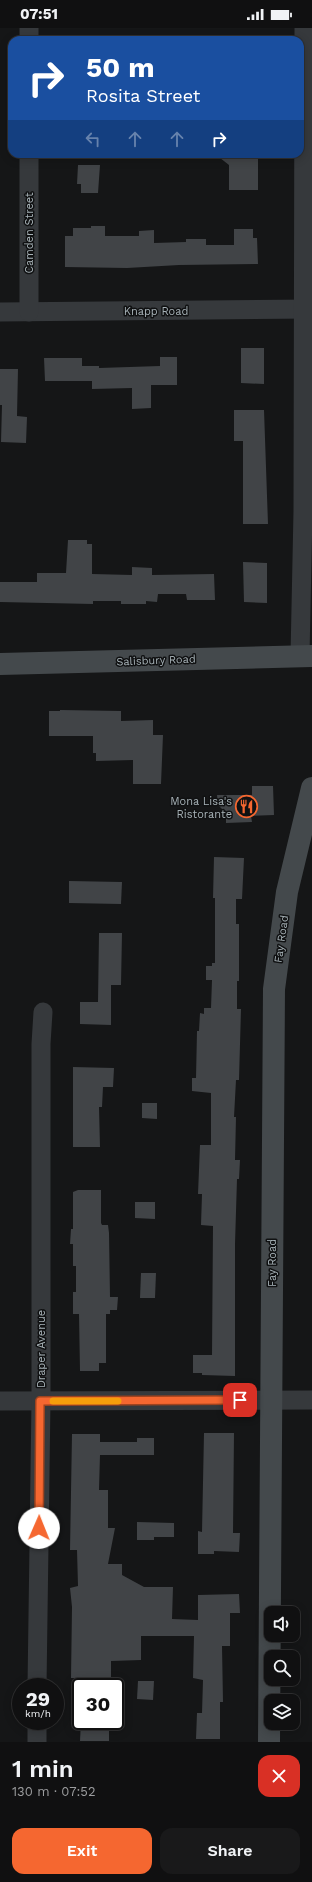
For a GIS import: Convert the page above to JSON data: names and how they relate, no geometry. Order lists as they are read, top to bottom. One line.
{"streets":{"street":["Camden Street","Knapp Road","Salisbury Road","Fay Road","Draper Avenue"]},"crossings":[["Camden Street","Knapp Road"]],"places":{"restaurant":["Mona Lisa's Ristorante"]},"page":{"status":"07:51","turn":["50 m","Rosita Street"],"speed":"29 km/h","limit":"30","heading":["1 min","130 m · 07:52"],"buttons":["Exit","Share"]}}
